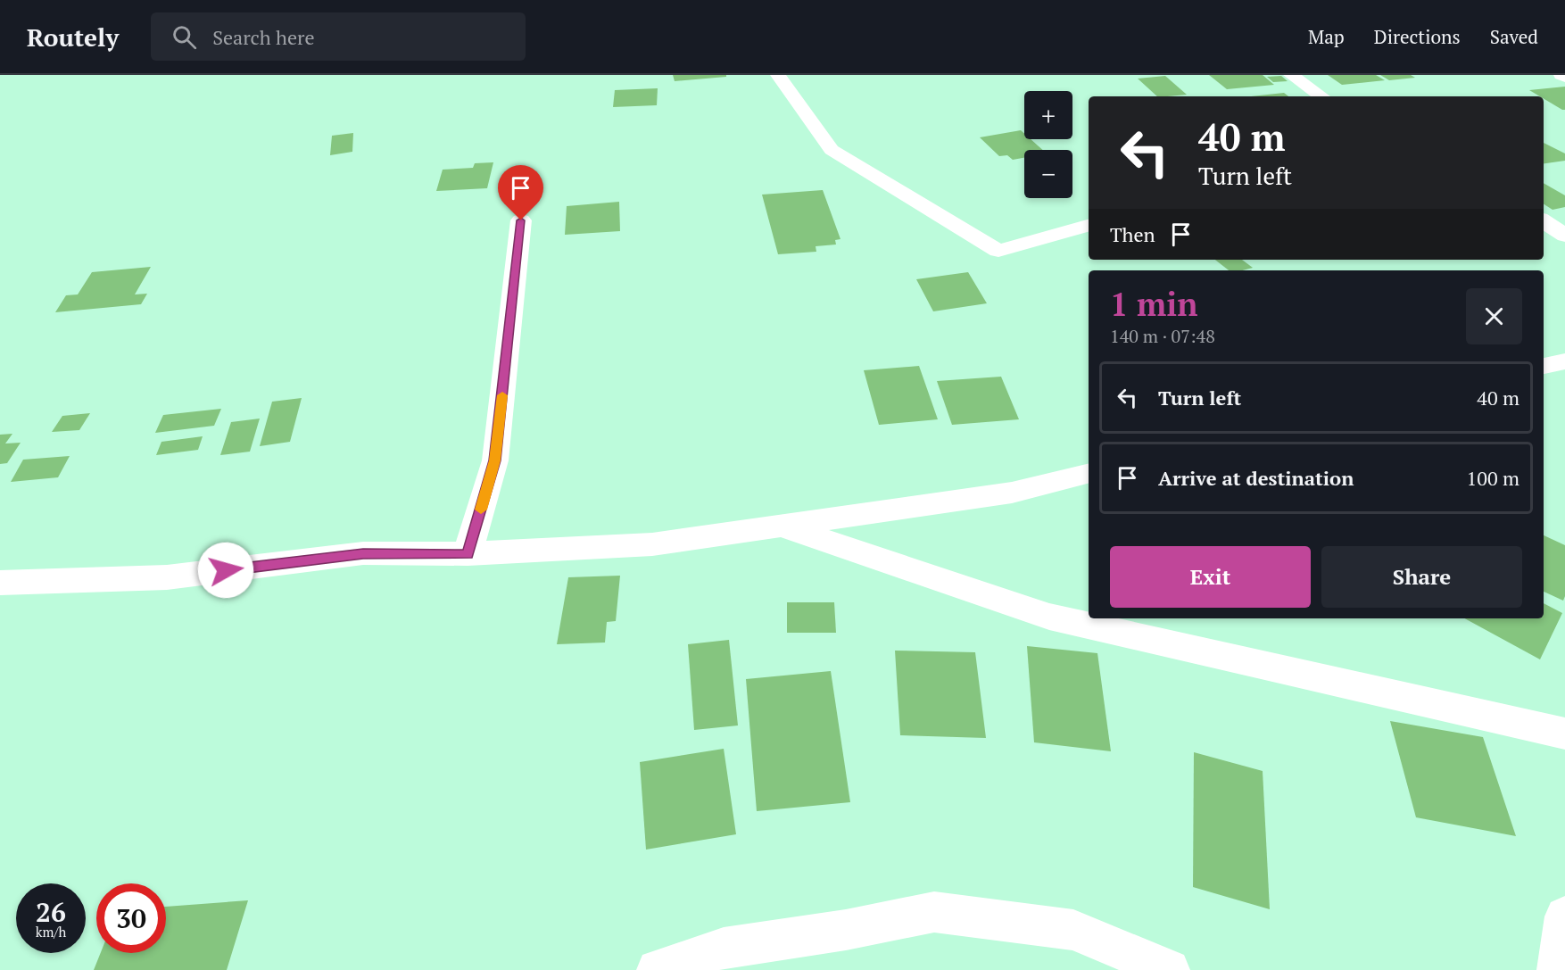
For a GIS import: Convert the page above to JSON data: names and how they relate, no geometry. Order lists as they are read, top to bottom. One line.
{"page":{"header":"Routely","search":"Search here","nav":["Map","Directions","Saved"],"map_buttons":["+","−"],"turn":["40 m","Turn left"],"then":"Then","heading":["1 min","140 m · 07:48"],"list":[{"name":"Turn left","value":"40 m"},{"name":"Arrive at destination","value":"100 m"}],"buttons":["Exit","Share"],"speed":"26 km/h","limit":"30"}}
